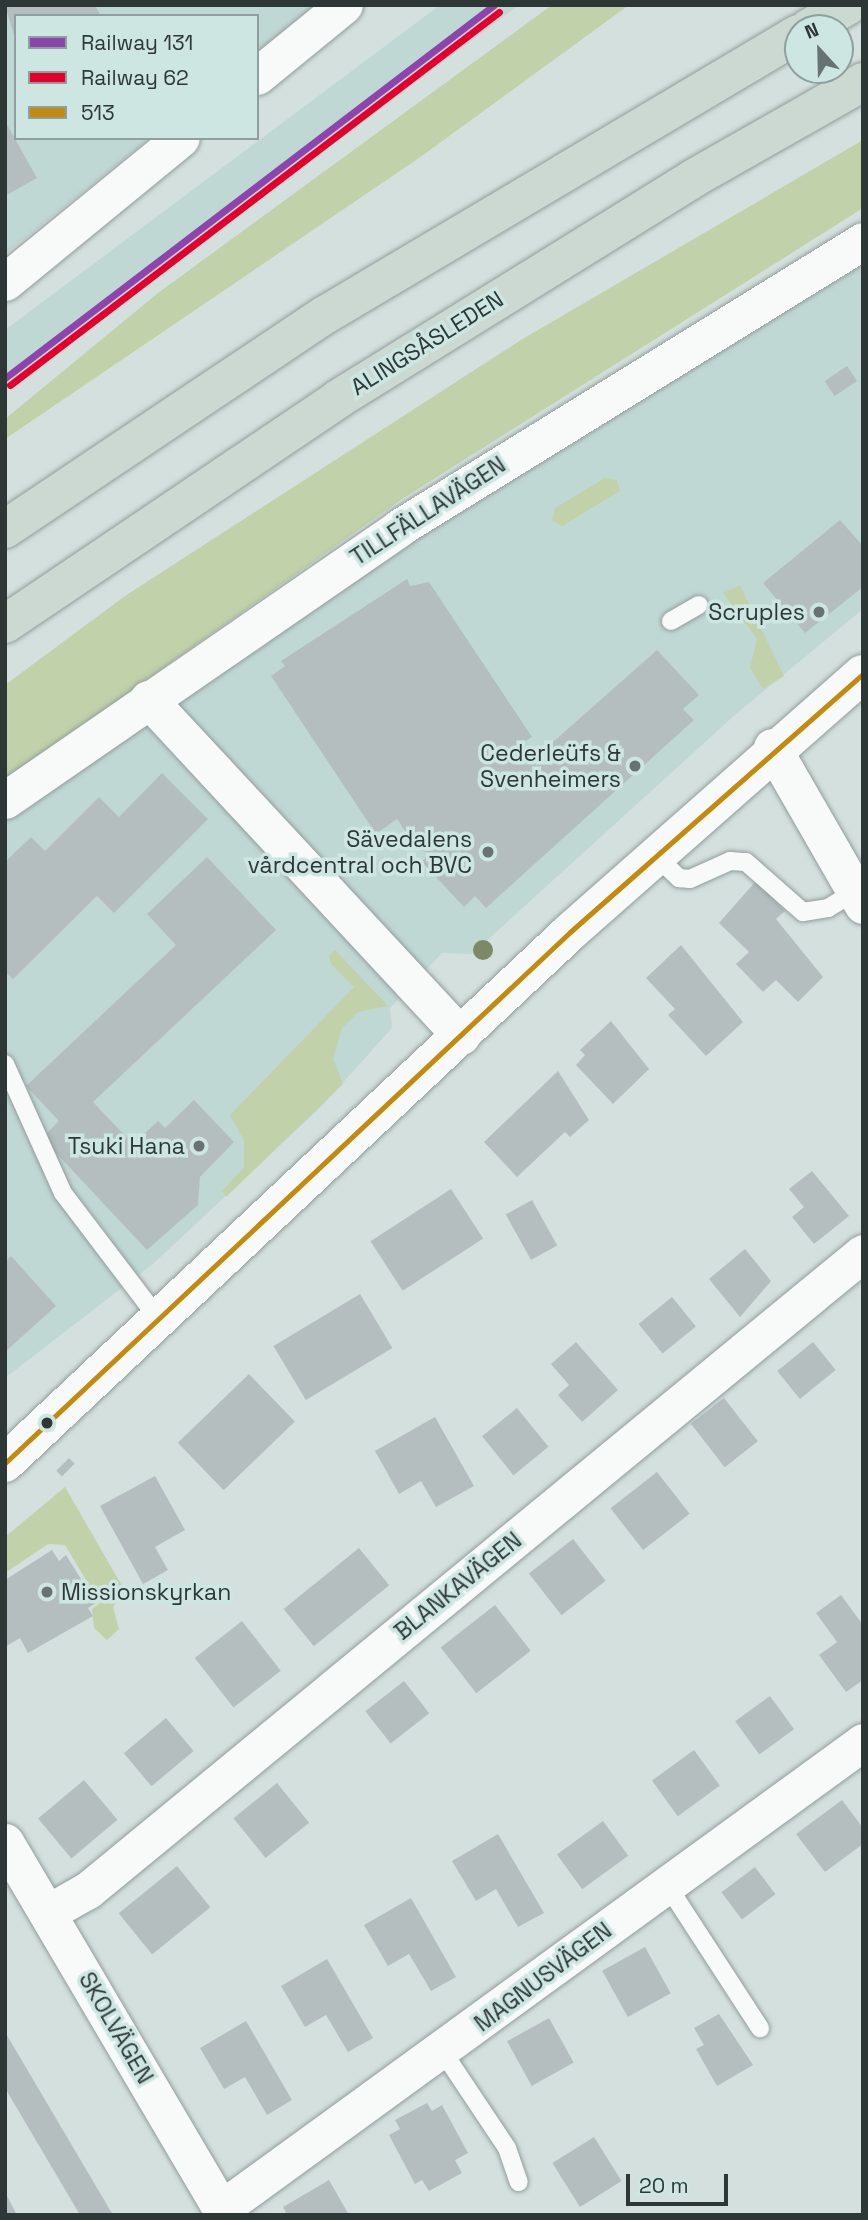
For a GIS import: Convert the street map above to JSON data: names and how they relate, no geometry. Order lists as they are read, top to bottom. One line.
{"streets":{"highway":["ALINGSÅSLEDEN"],"street":["TILLFÄLLAVÄGEN","BLANKAVÄGEN","MAGNUSVÄGEN","SKOLVÄGEN"]},"crossings":[["BLANKAVÄGEN","SKOLVÄGEN"],["MAGNUSVÄGEN","SKOLVÄGEN"]],"places":["Scruples","Cederleüfs & Svenheimers","Sävedalens vårdcentral och BVC","Tsuki Hana","Missionskyrkan"],"lines":["rail line 131","rail line 62","transit line 513"],"legend":["Railway 131","Railway 62","513"],"scale_bar":"20 m","north":"top"}
